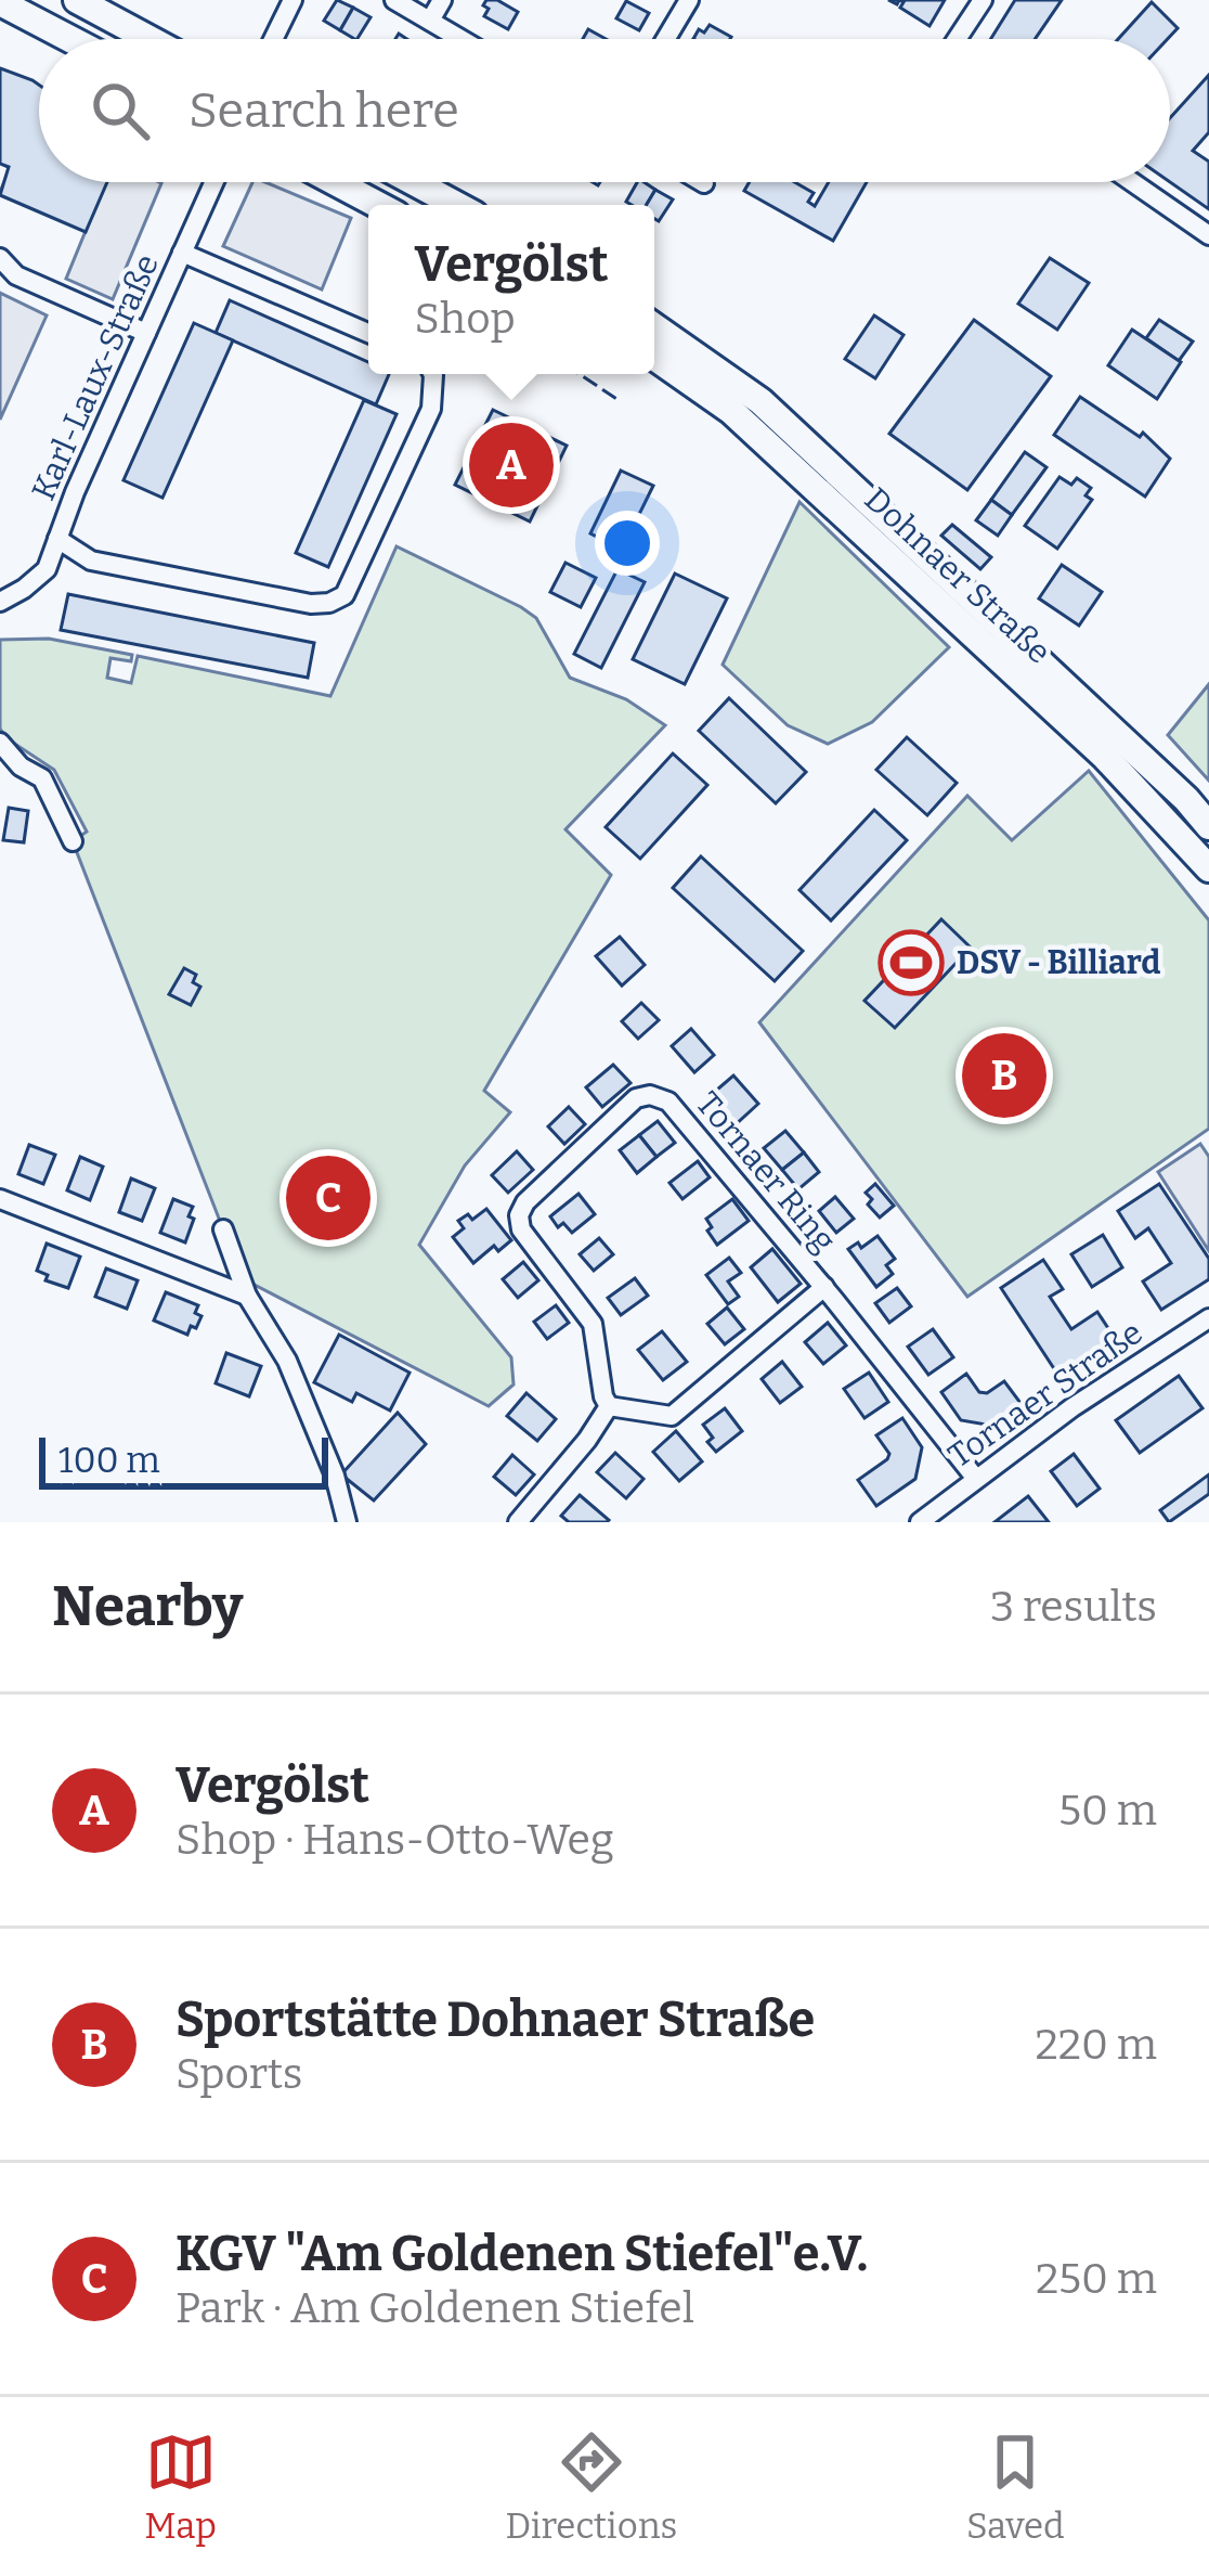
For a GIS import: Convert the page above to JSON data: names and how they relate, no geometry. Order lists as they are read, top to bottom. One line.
{"streets":{"main road":["Dohnaer Straße"],"street":["Karl-Laux-Straße","Tornaer Ring","Tornaer Straße"]},"crossings":[["Tornaer Ring","Tornaer Straße"]],"places":{"sports":["DSV - Billiard"]},"scale_bar":"100 m","page":{"search":"Search here","popup":["Vergölst","Shop"],"pins":["A","B","C"],"scale":"100 m","heading":["Nearby","3 results"],"list":[{"mark":"A","name":"Vergölst","note":"Shop · Hans-Otto-Weg","value":"50 m"},{"mark":"B","name":"Sportstätte Dohnaer Straße","note":"Sports","value":"220 m"},{"mark":"C","name":"KGV \"Am Goldenen Stiefel\"e.V.","note":"Park · Am Goldenen Stiefel","value":"250 m"}],"nav":["Map","Directions","Saved"]}}
